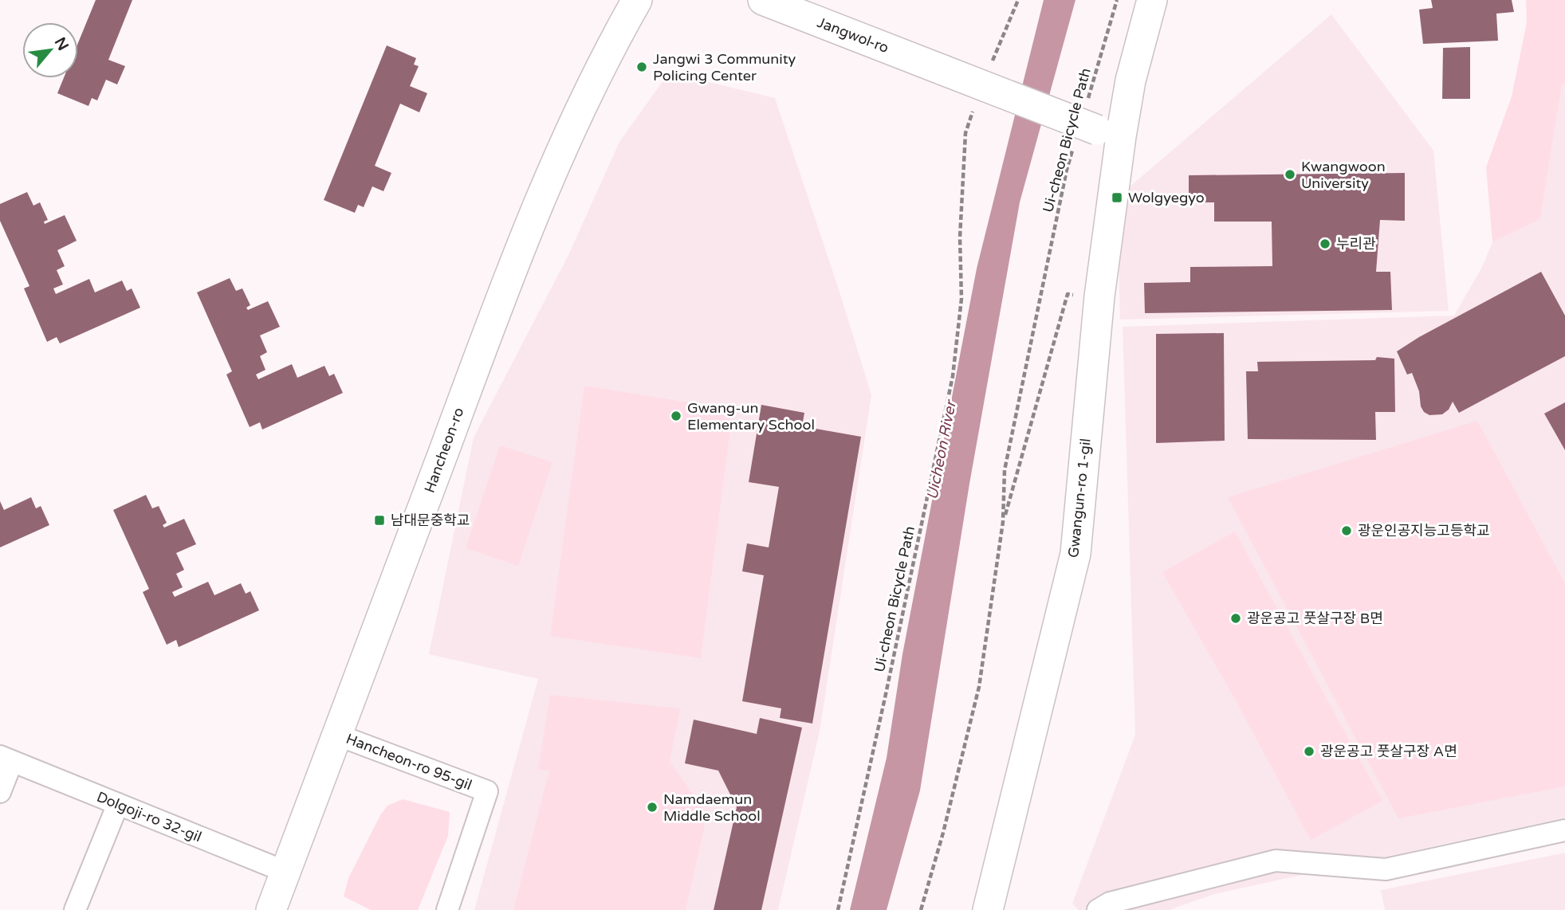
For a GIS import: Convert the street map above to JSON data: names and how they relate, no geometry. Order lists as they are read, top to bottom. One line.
{"streets":{"street":["Jangwol-ro","Hancheon-ro","Gwangun-ro 1-gil","Hancheon-ro 95-gil","Dolgoji-ro 32-gil"],"path":["Ui-cheon Bicycle Path"]},"crossings":[["Jangwol-ro","Ui-cheon Bicycle Path"],["Jangwol-ro","Gwangun-ro 1-gil"],["Ui-cheon Bicycle Path","Gwangun-ro 1-gil"],["Hancheon-ro","Hancheon-ro 95-gil"],["Hancheon-ro","Dolgoji-ro 32-gil"]],"water":["Uicheon River"],"places":{"other":["Jangwi 3 Community Policing Center","Kwangwoon University","누리관","Gwang-un Elementary School","광운인공지능고등학교","광운공고 풋살구장 B면","광운공고 풋살구장 A면","Namdaemun Middle School"],"transit":["Wolgyegyo","남대문중학교"]},"north":"top right"}
